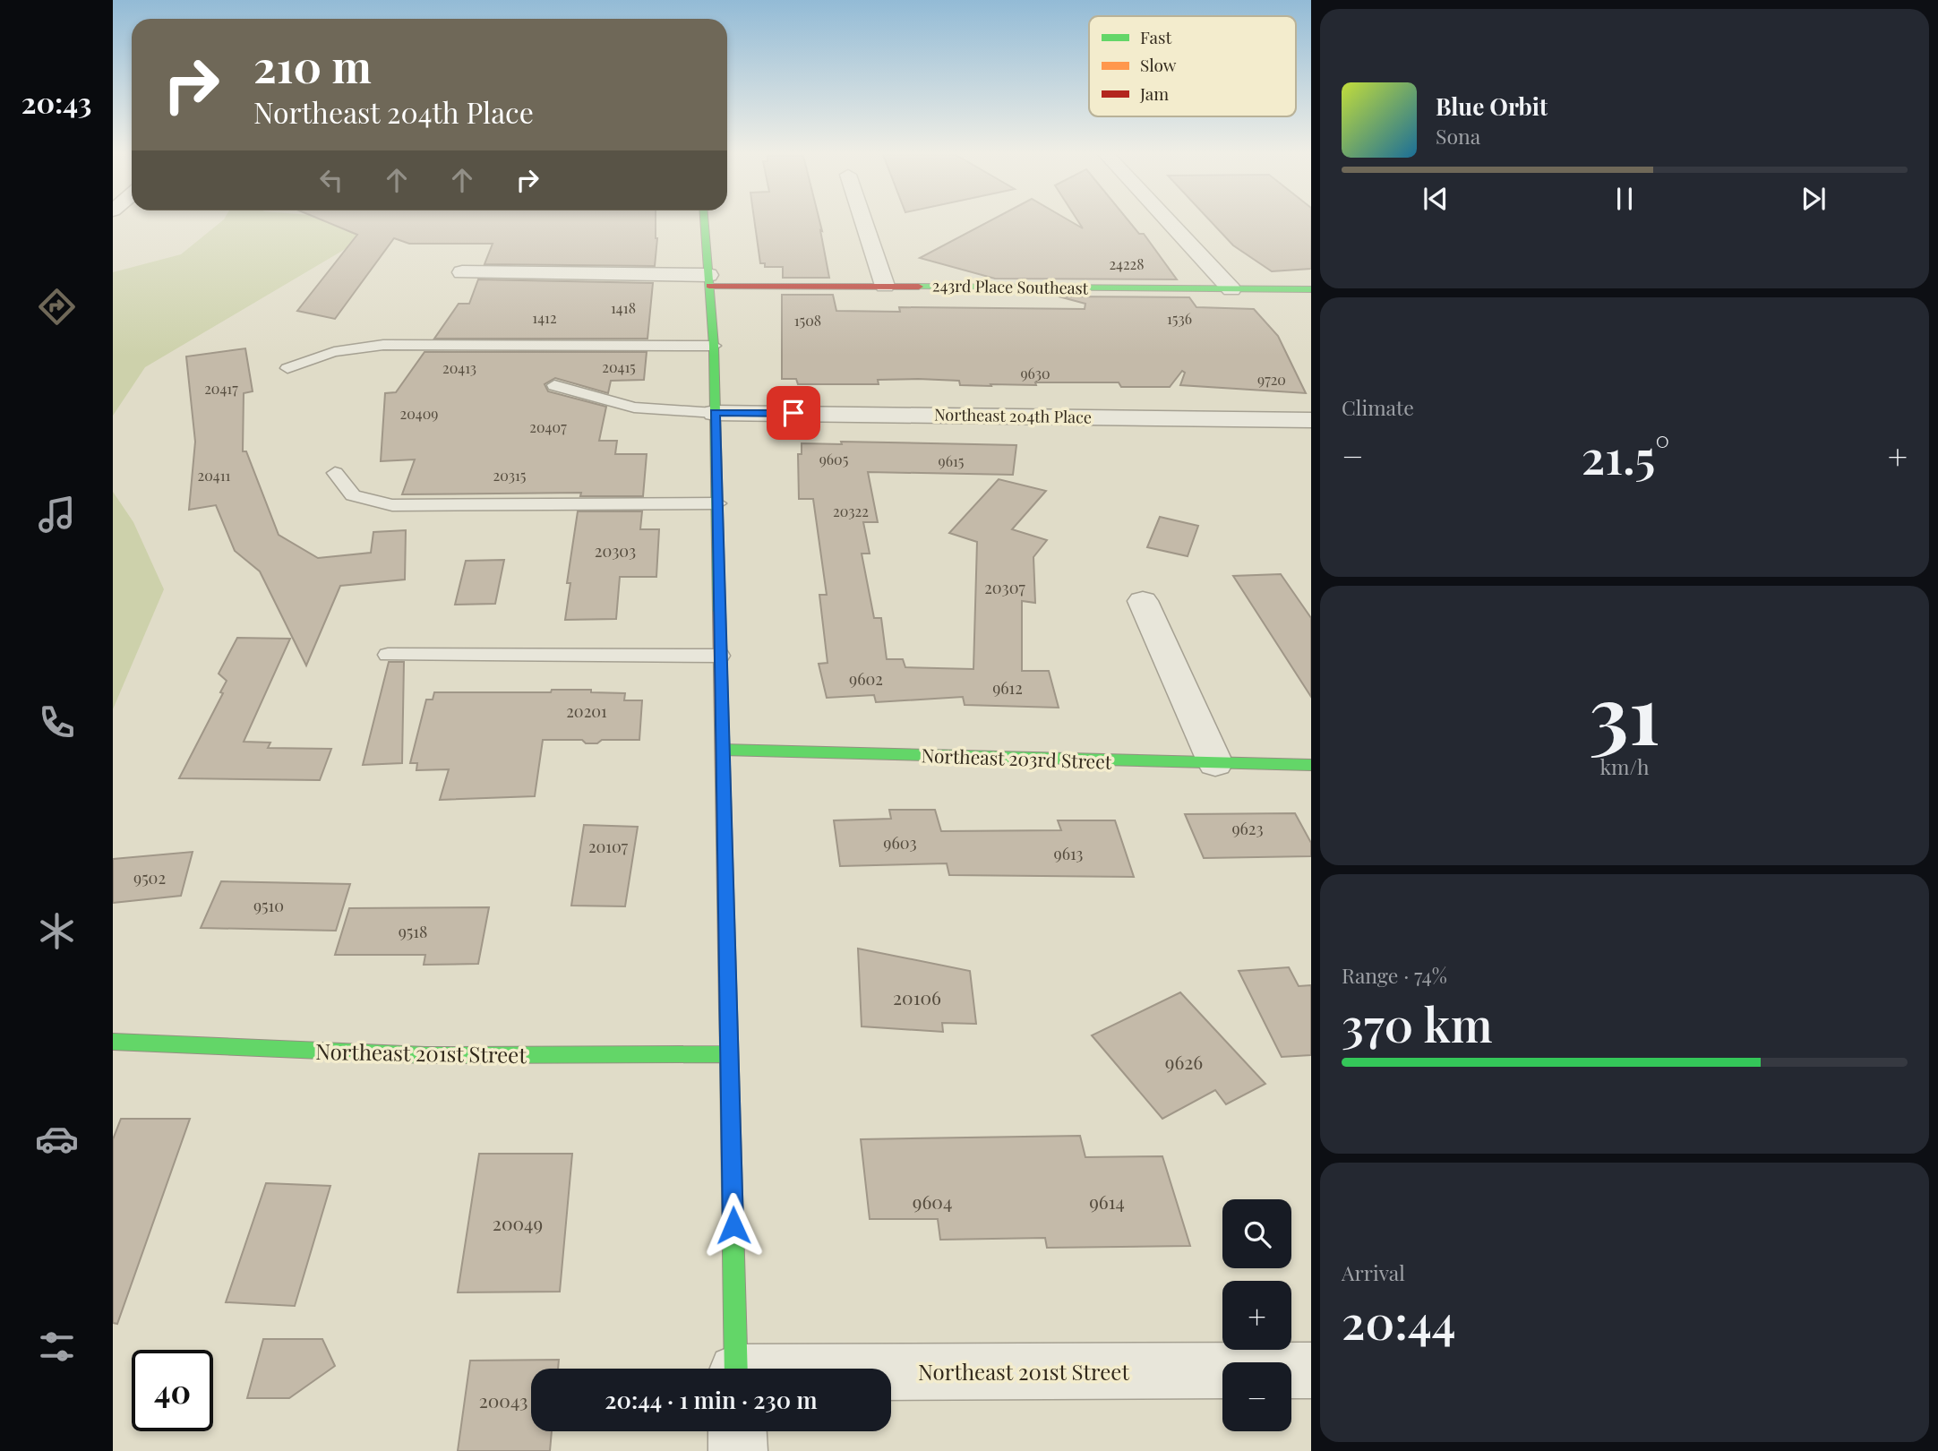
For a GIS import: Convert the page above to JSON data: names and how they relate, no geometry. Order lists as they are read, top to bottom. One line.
{"streets":{"street":["243rd Place Southeast","Northeast 204th Place","Northeast 203rd Street","Northeast 201st Street"]},"house_numbers":["24228","1418","1412","1536","1508","20415","20413","9630","9720","20417","20409","20407","9605","9615","20411","20315","20322","20303","20307","9602","9612","20201","9623","9603","20107","9613","9502","9510","9518","20106","9626","9604","9614","20049","20043"],"legend":["Fast","Slow","Jam"],"page":{"tabs":"20:43","turn":["210 m","Northeast 204th Place"],"song":["Blue Orbit","Sona"],"tile":["Climate",["31","km/h"],["Range · 74%","370 km"],["Arrival","20:44"]],"heat":["−","21.5°","+"],"map_buttons":["+","−"],"limit":"40","trip":"20:44 · 1 min · 230 m"}}
